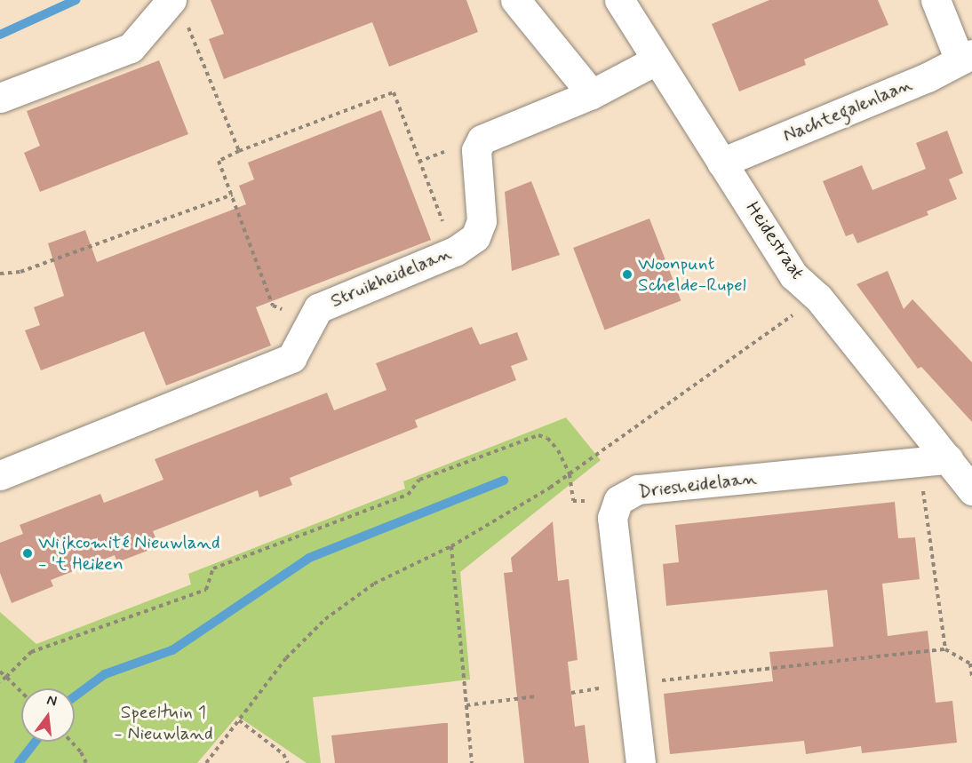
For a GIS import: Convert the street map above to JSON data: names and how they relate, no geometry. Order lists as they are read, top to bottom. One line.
{"streets":{"street":["Nachtegalenlaan","Heidestraat","Struikheidelaan","Driesheidelaan"]},"crossings":[["Nachtegalenlaan","Heidestraat"],["Heidestraat","Struikheidelaan"],["Heidestraat","Driesheidelaan"]],"parks":["Speeltuin 1 - Nieuwland"],"places":["Woonpunt Schelde-Rupel","Wijkcomité Nieuwland - 't Heiken"],"north":"top"}
